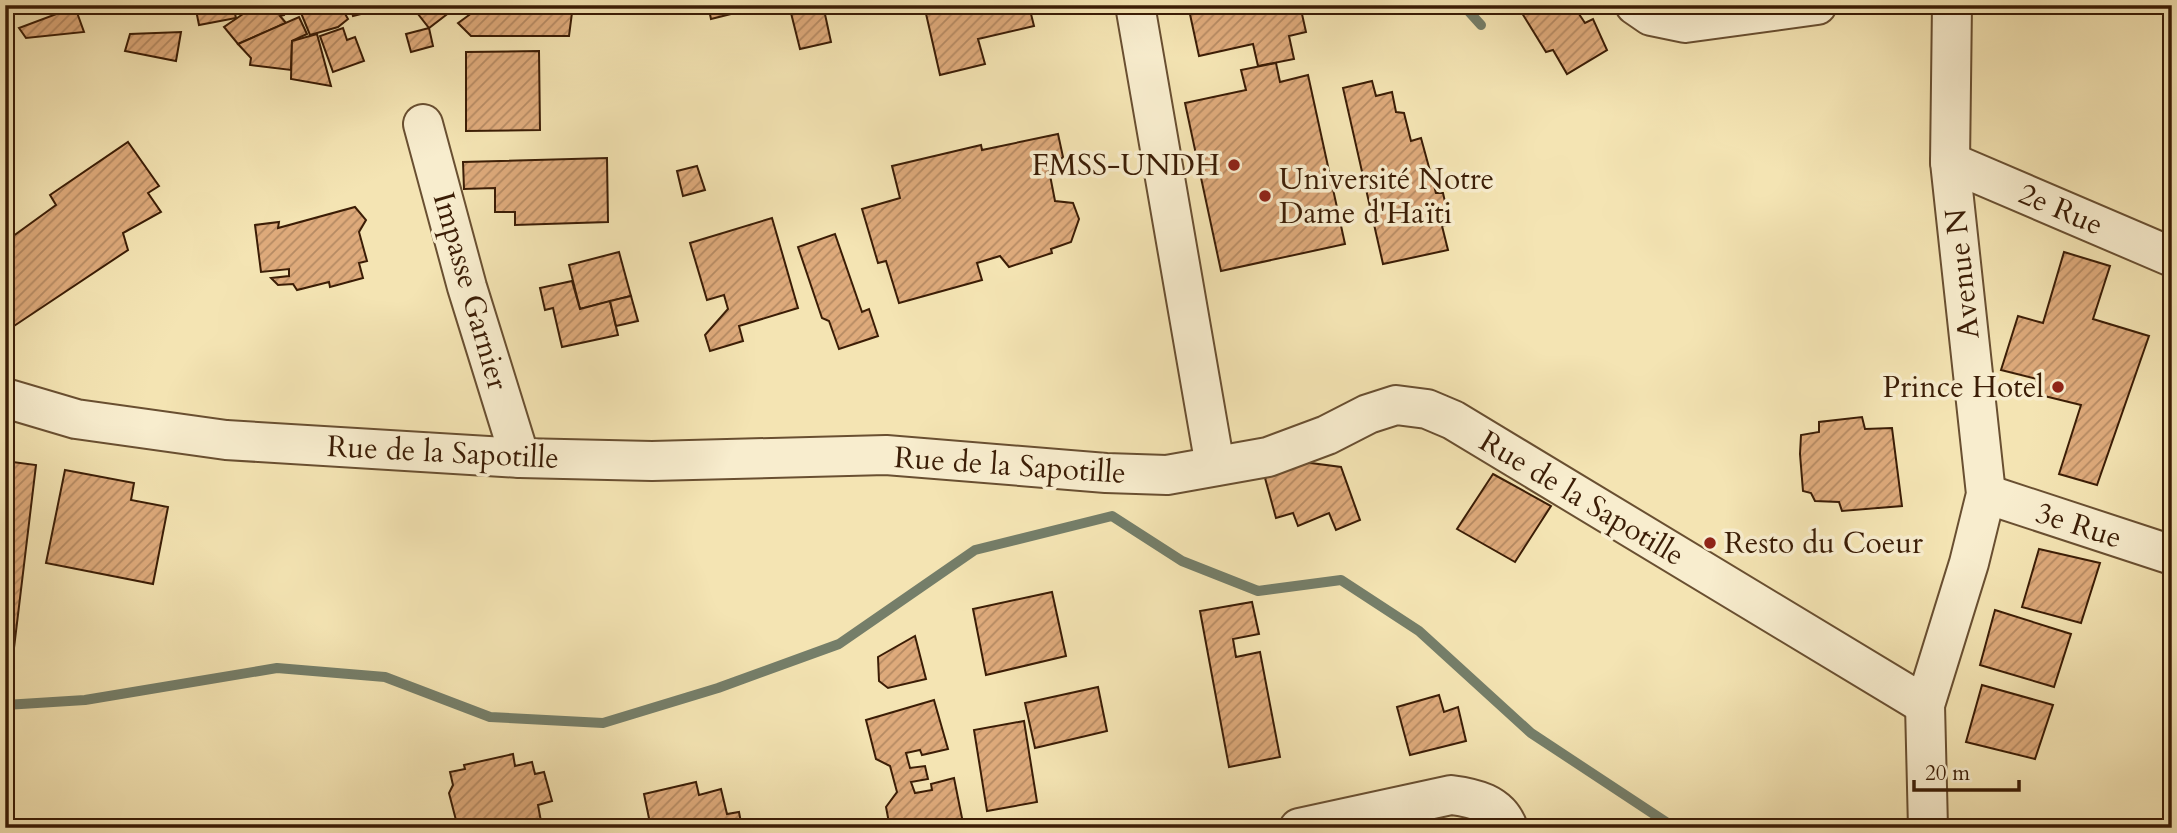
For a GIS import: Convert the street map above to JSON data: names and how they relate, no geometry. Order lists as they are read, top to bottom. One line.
{"streets":{"street":["2e Rue","Avenue N","Impasse Garnier","Rue de la Sapotille","3e Rue"]},"crossings":[["2e Rue","Avenue N"],["Avenue N","Rue de la Sapotille"],["Avenue N","3e Rue"],["Impasse Garnier","Rue de la Sapotille"]],"places":["FMSS-UNDH","Université Notre Dame d'Haïti","Prince Hotel","Resto du Coeur"],"scale_bar":"20 m"}
